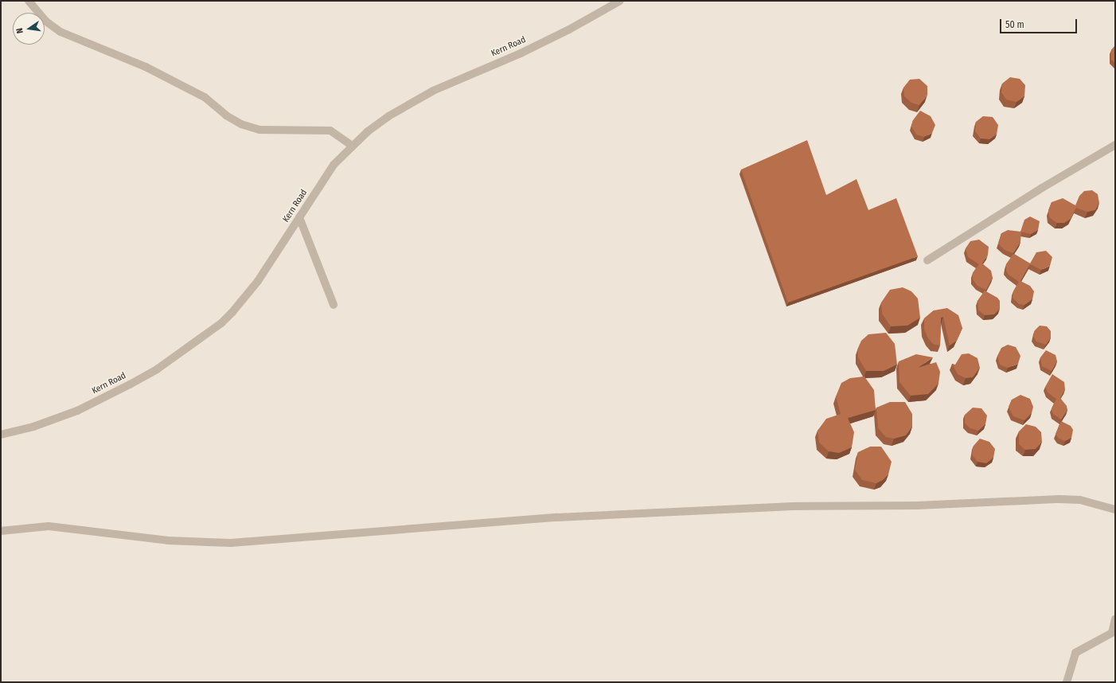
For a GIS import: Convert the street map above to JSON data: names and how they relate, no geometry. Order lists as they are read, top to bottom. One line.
{"streets":{"street":["Kern Road"]},"scale_bar":"50 m","north":"left"}
